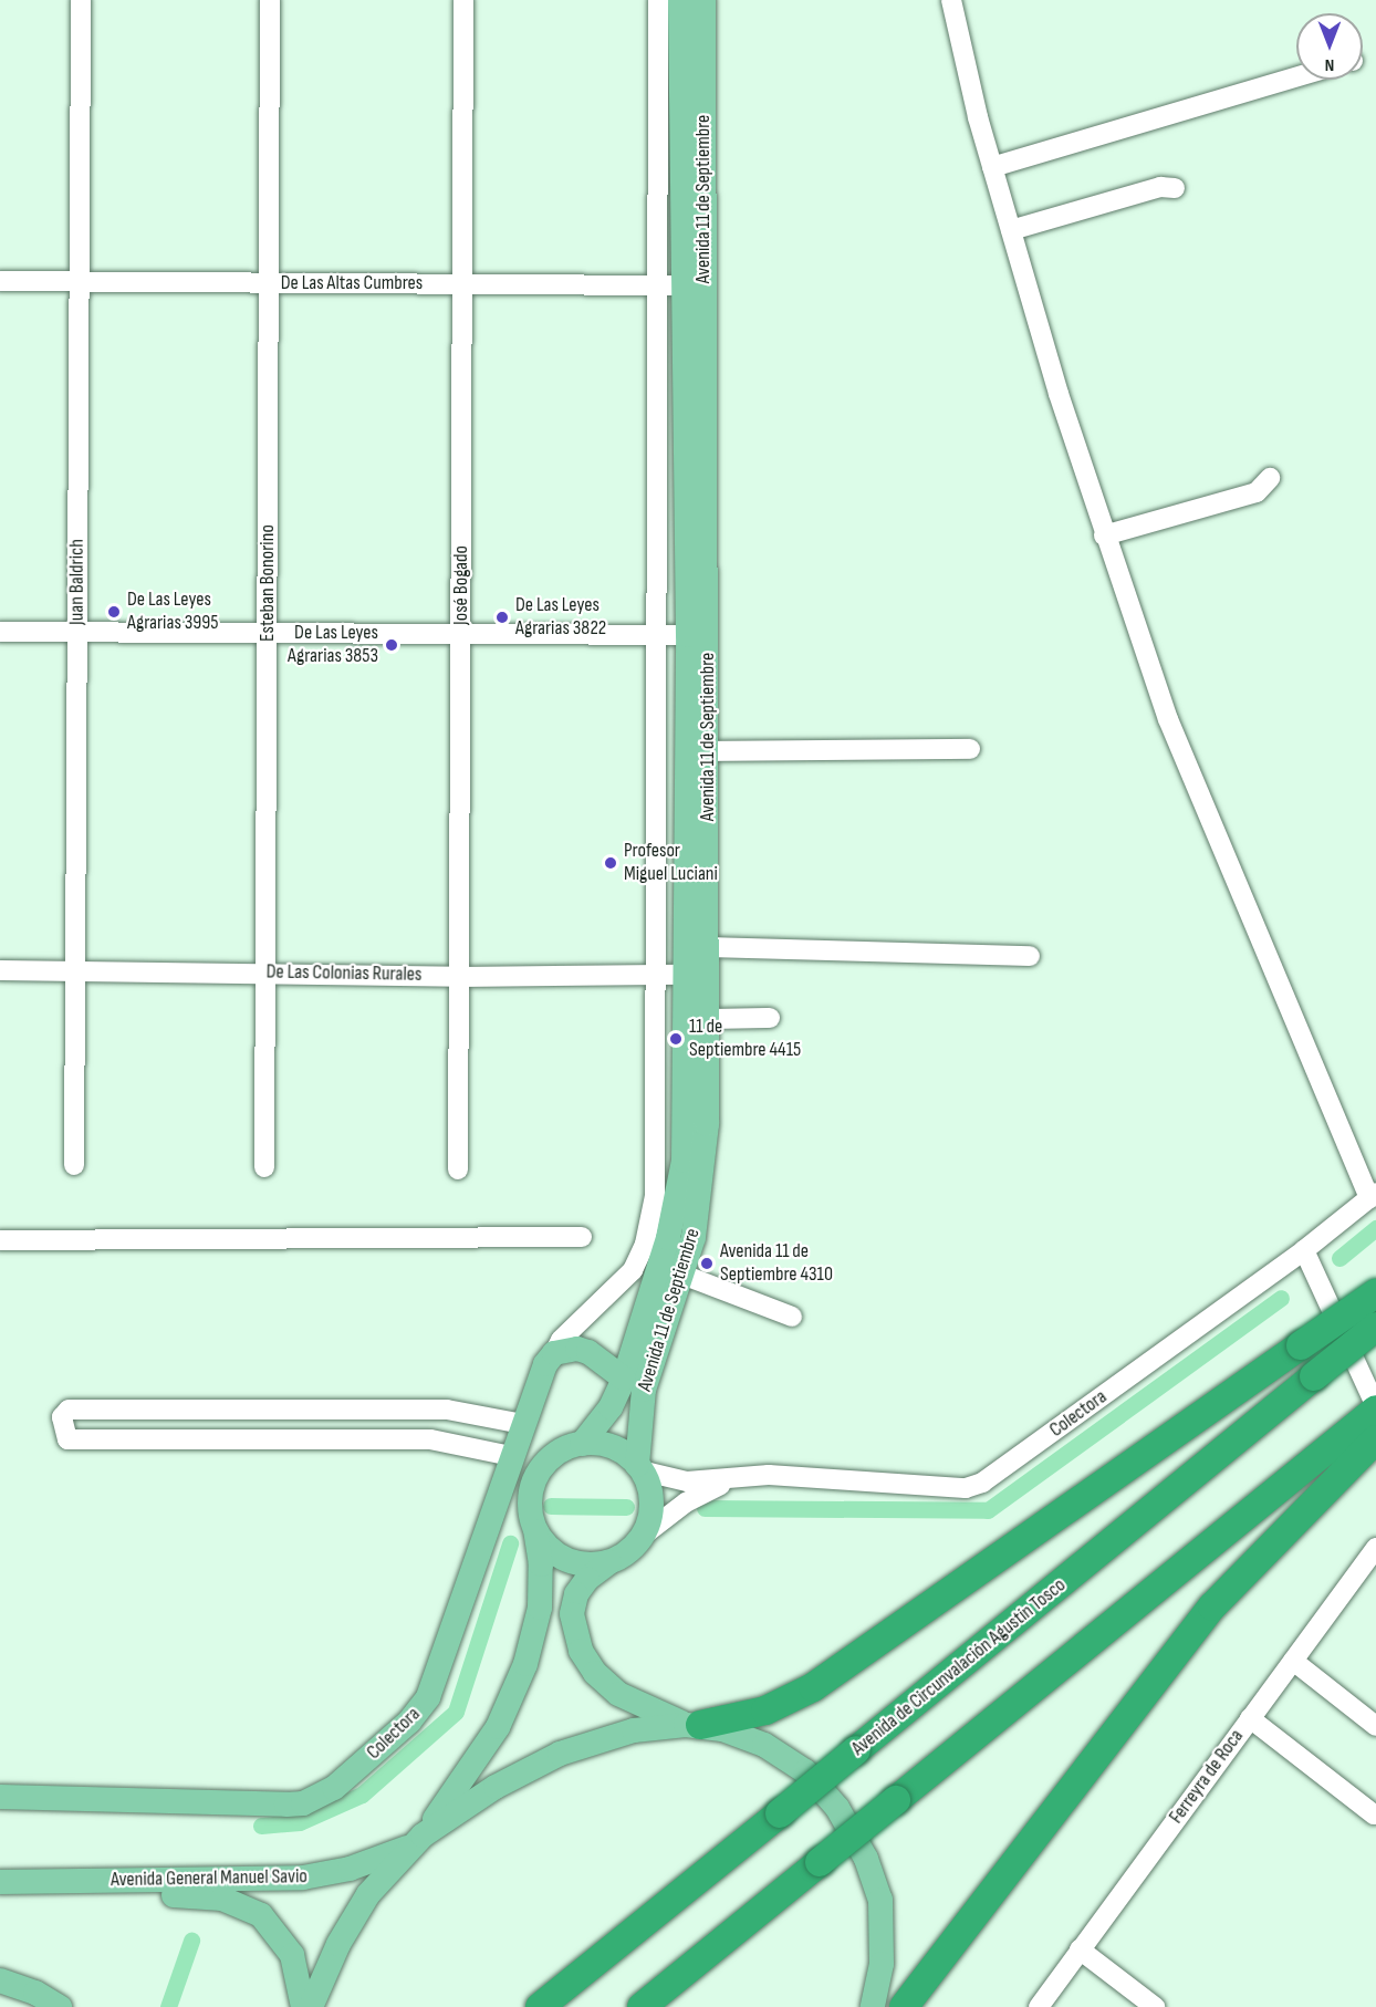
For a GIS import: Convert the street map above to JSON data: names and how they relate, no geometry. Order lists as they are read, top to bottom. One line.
{"streets":{"highway":["Avenida de Circunvalación Agustín Tosco"],"main road":["Avenida 11 de Septiembre","Colectora","Avenida General Manuel Savio"],"street":["De Las Altas Cumbres","Juan Baldrich","Esteban Bonorino","José Bogado","De Las Colonias Rurales","Ferreyra de Roca"]},"crossings":[["Avenida 11 de Septiembre","De Las Altas Cumbres"],["Avenida 11 de Septiembre","De Las Colonias Rurales"],["Avenida 11 de Septiembre","Colectora"],["De Las Altas Cumbres","Juan Baldrich"],["De Las Altas Cumbres","Esteban Bonorino"],["De Las Altas Cumbres","José Bogado"],["Juan Baldrich","De Las Colonias Rurales"],["Esteban Bonorino","De Las Colonias Rurales"],["José Bogado","De Las Colonias Rurales"]],"places":["De Las Leyes Agrarias 3995","De Las Leyes Agrarias 3822","De Las Leyes Agrarias 3853","Profesor Miguel Luciani","11 de Septiembre 4415","Avenida 11 de Septiembre 4310"],"north":"bottom"}
